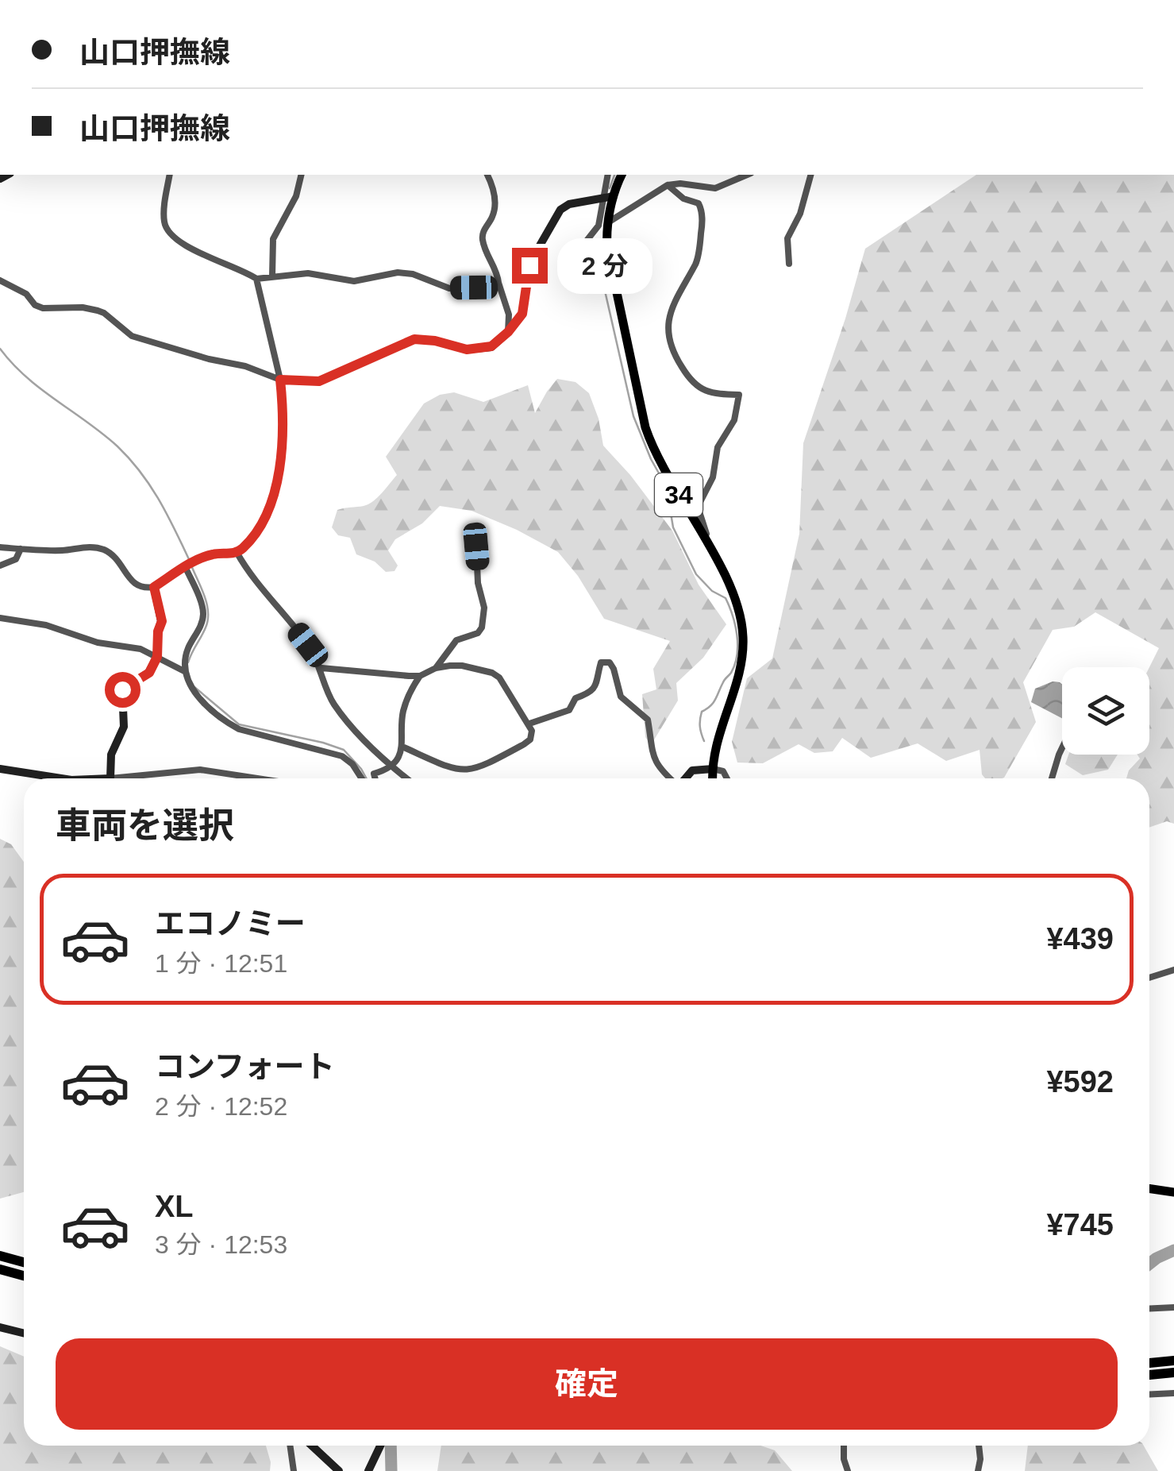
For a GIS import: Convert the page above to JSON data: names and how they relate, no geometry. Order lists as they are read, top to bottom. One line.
{"streets":{"main road":["34"]},"page":{"banner":["山口押撫線","山口押撫線"],"bubble":"2 分","heading":"車両を選択","list":[{"name":"エコノミー","note":"1 分 · 12:51","value":"¥439"},{"name":"コンフォート","note":"2 分 · 12:52","value":"¥592"},{"name":"XL","note":"3 分 · 12:53","value":"¥745"}],"buttons":"確定"}}
